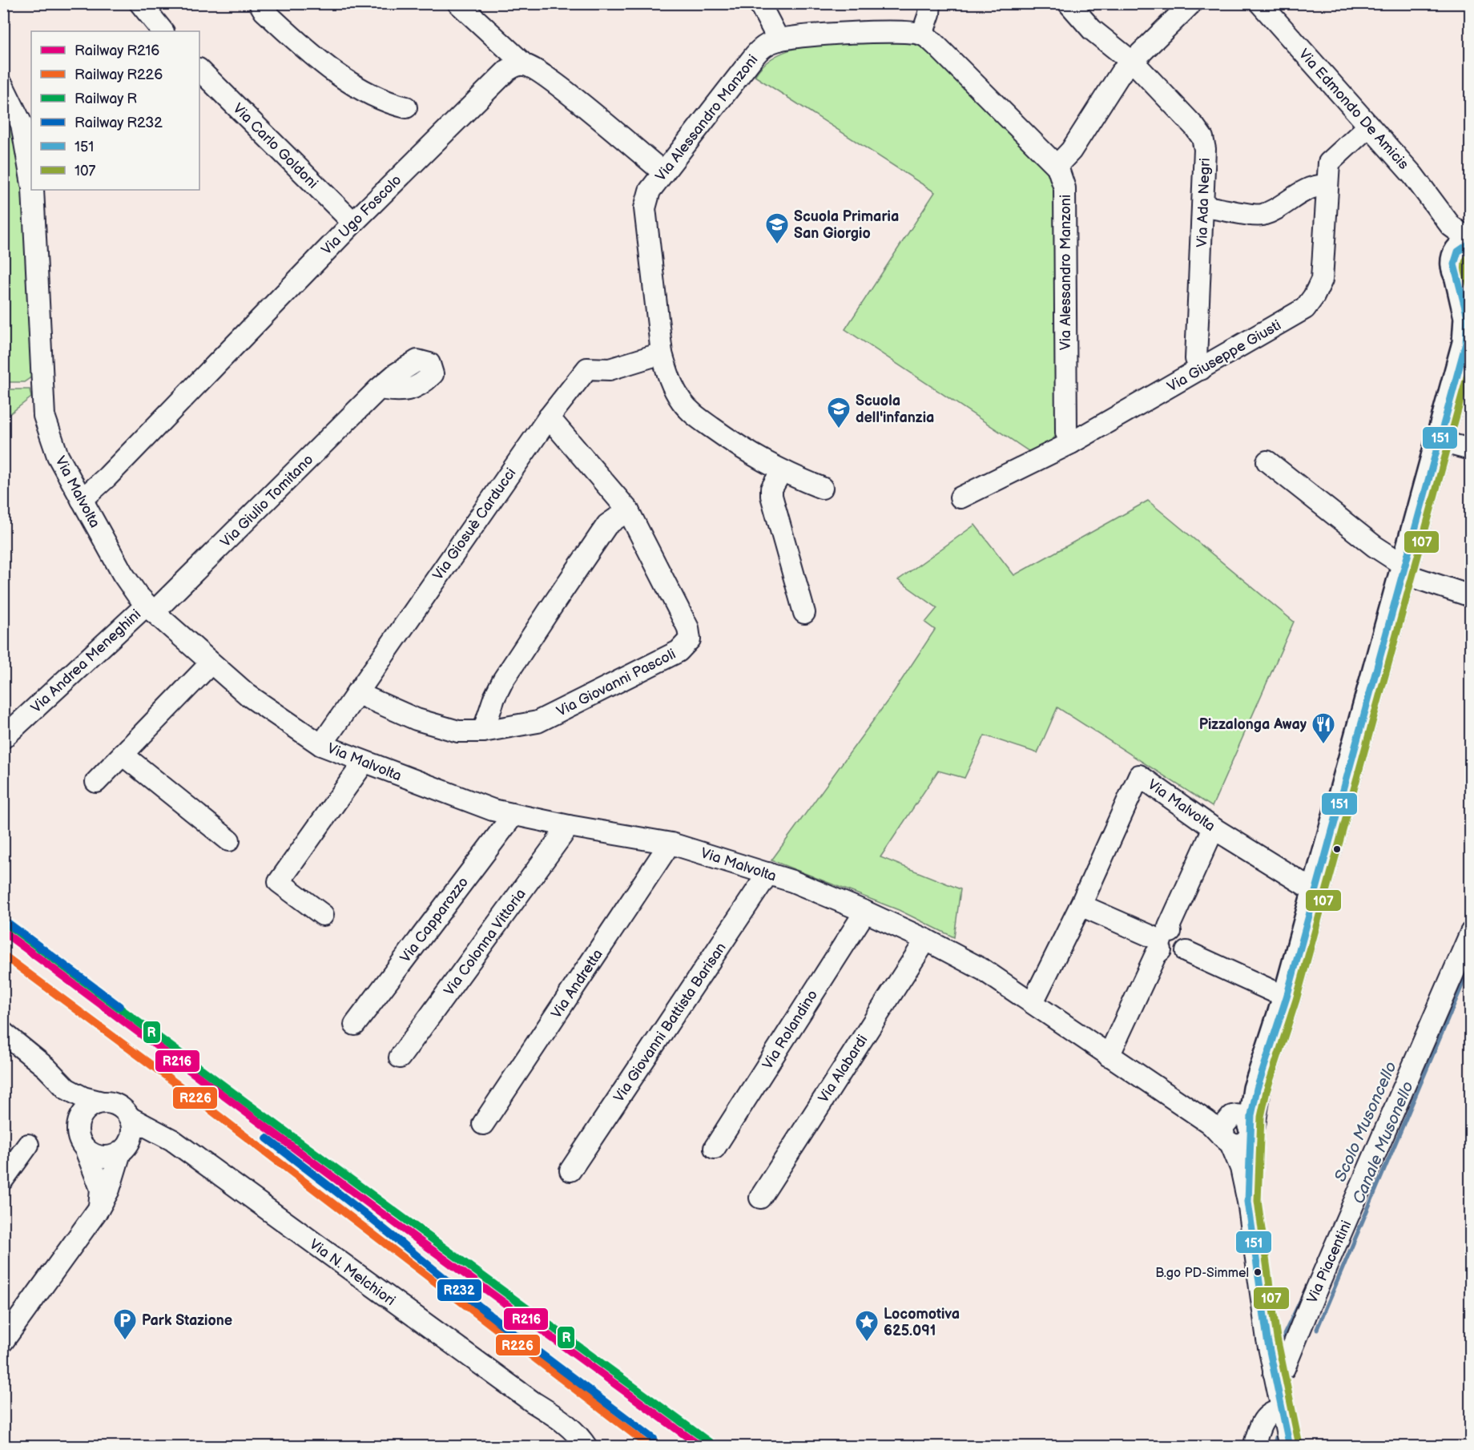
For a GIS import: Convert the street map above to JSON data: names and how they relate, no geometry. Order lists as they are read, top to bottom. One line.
{"streets":{"street":["Via Edmondo De Amicis","Via Alessandro Manzoni","Via Carlo Goldoni","Via Ada Negri","Via Ugo Foscolo","Via Giuseppe Giusti","Via Malvolta","Via Giulio Tomitano","Via Giosuè Carducci","Via Andrea Meneghini","Via Giovanni Pascoli","Via Capparozzo","Via Colonna Vittoria","Via Andretta","Via Giovanni Battista Barisan","Via Rolandino","Via Alabardi","Via Piacentini","Via N. Melchiori"]},"crossings":[["Via Edmondo De Amicis","Via Giuseppe Giusti"],["Via Alessandro Manzoni","Via Giuseppe Giusti"],["Via Alessandro Manzoni","Via Giosuè Carducci"],["Via Carlo Goldoni","Via Ugo Foscolo"],["Via Ada Negri","Via Giuseppe Giusti"],["Via Ugo Foscolo","Via Malvolta"],["Via Malvolta","Via Giulio Tomitano"],["Via Malvolta","Via Giosuè Carducci"],["Via Malvolta","Via Andrea Meneghini"],["Via Malvolta","Via Capparozzo"],["Via Malvolta","Via Colonna Vittoria"],["Via Malvolta","Via Andretta"],["Via Malvolta","Via Giovanni Battista Barisan"],["Via Malvolta","Via Rolandino"],["Via Malvolta","Via Alabardi"],["Via Giulio Tomitano","Via Andrea Meneghini"],["Via Giosuè Carducci","Via Giovanni Pascoli"]],"water":["Scolo Musoncello","Canale Musonello"],"places":{"school or university":["Scuola Primaria San Giorgio","Scuola dell'infanzia"],"restaurant":["Pizzalonga Away"],"other":["B.go PD-Simmel"],"parking":["Park Stazione"],"place":["Locomotiva 625.091"]},"lines":["transit line 151","transit line 107","rail line R","rail line R232","rail line R216","rail line R226"],"legend":["Railway R216","Railway R226","Railway R","Railway R232","151","107"]}
